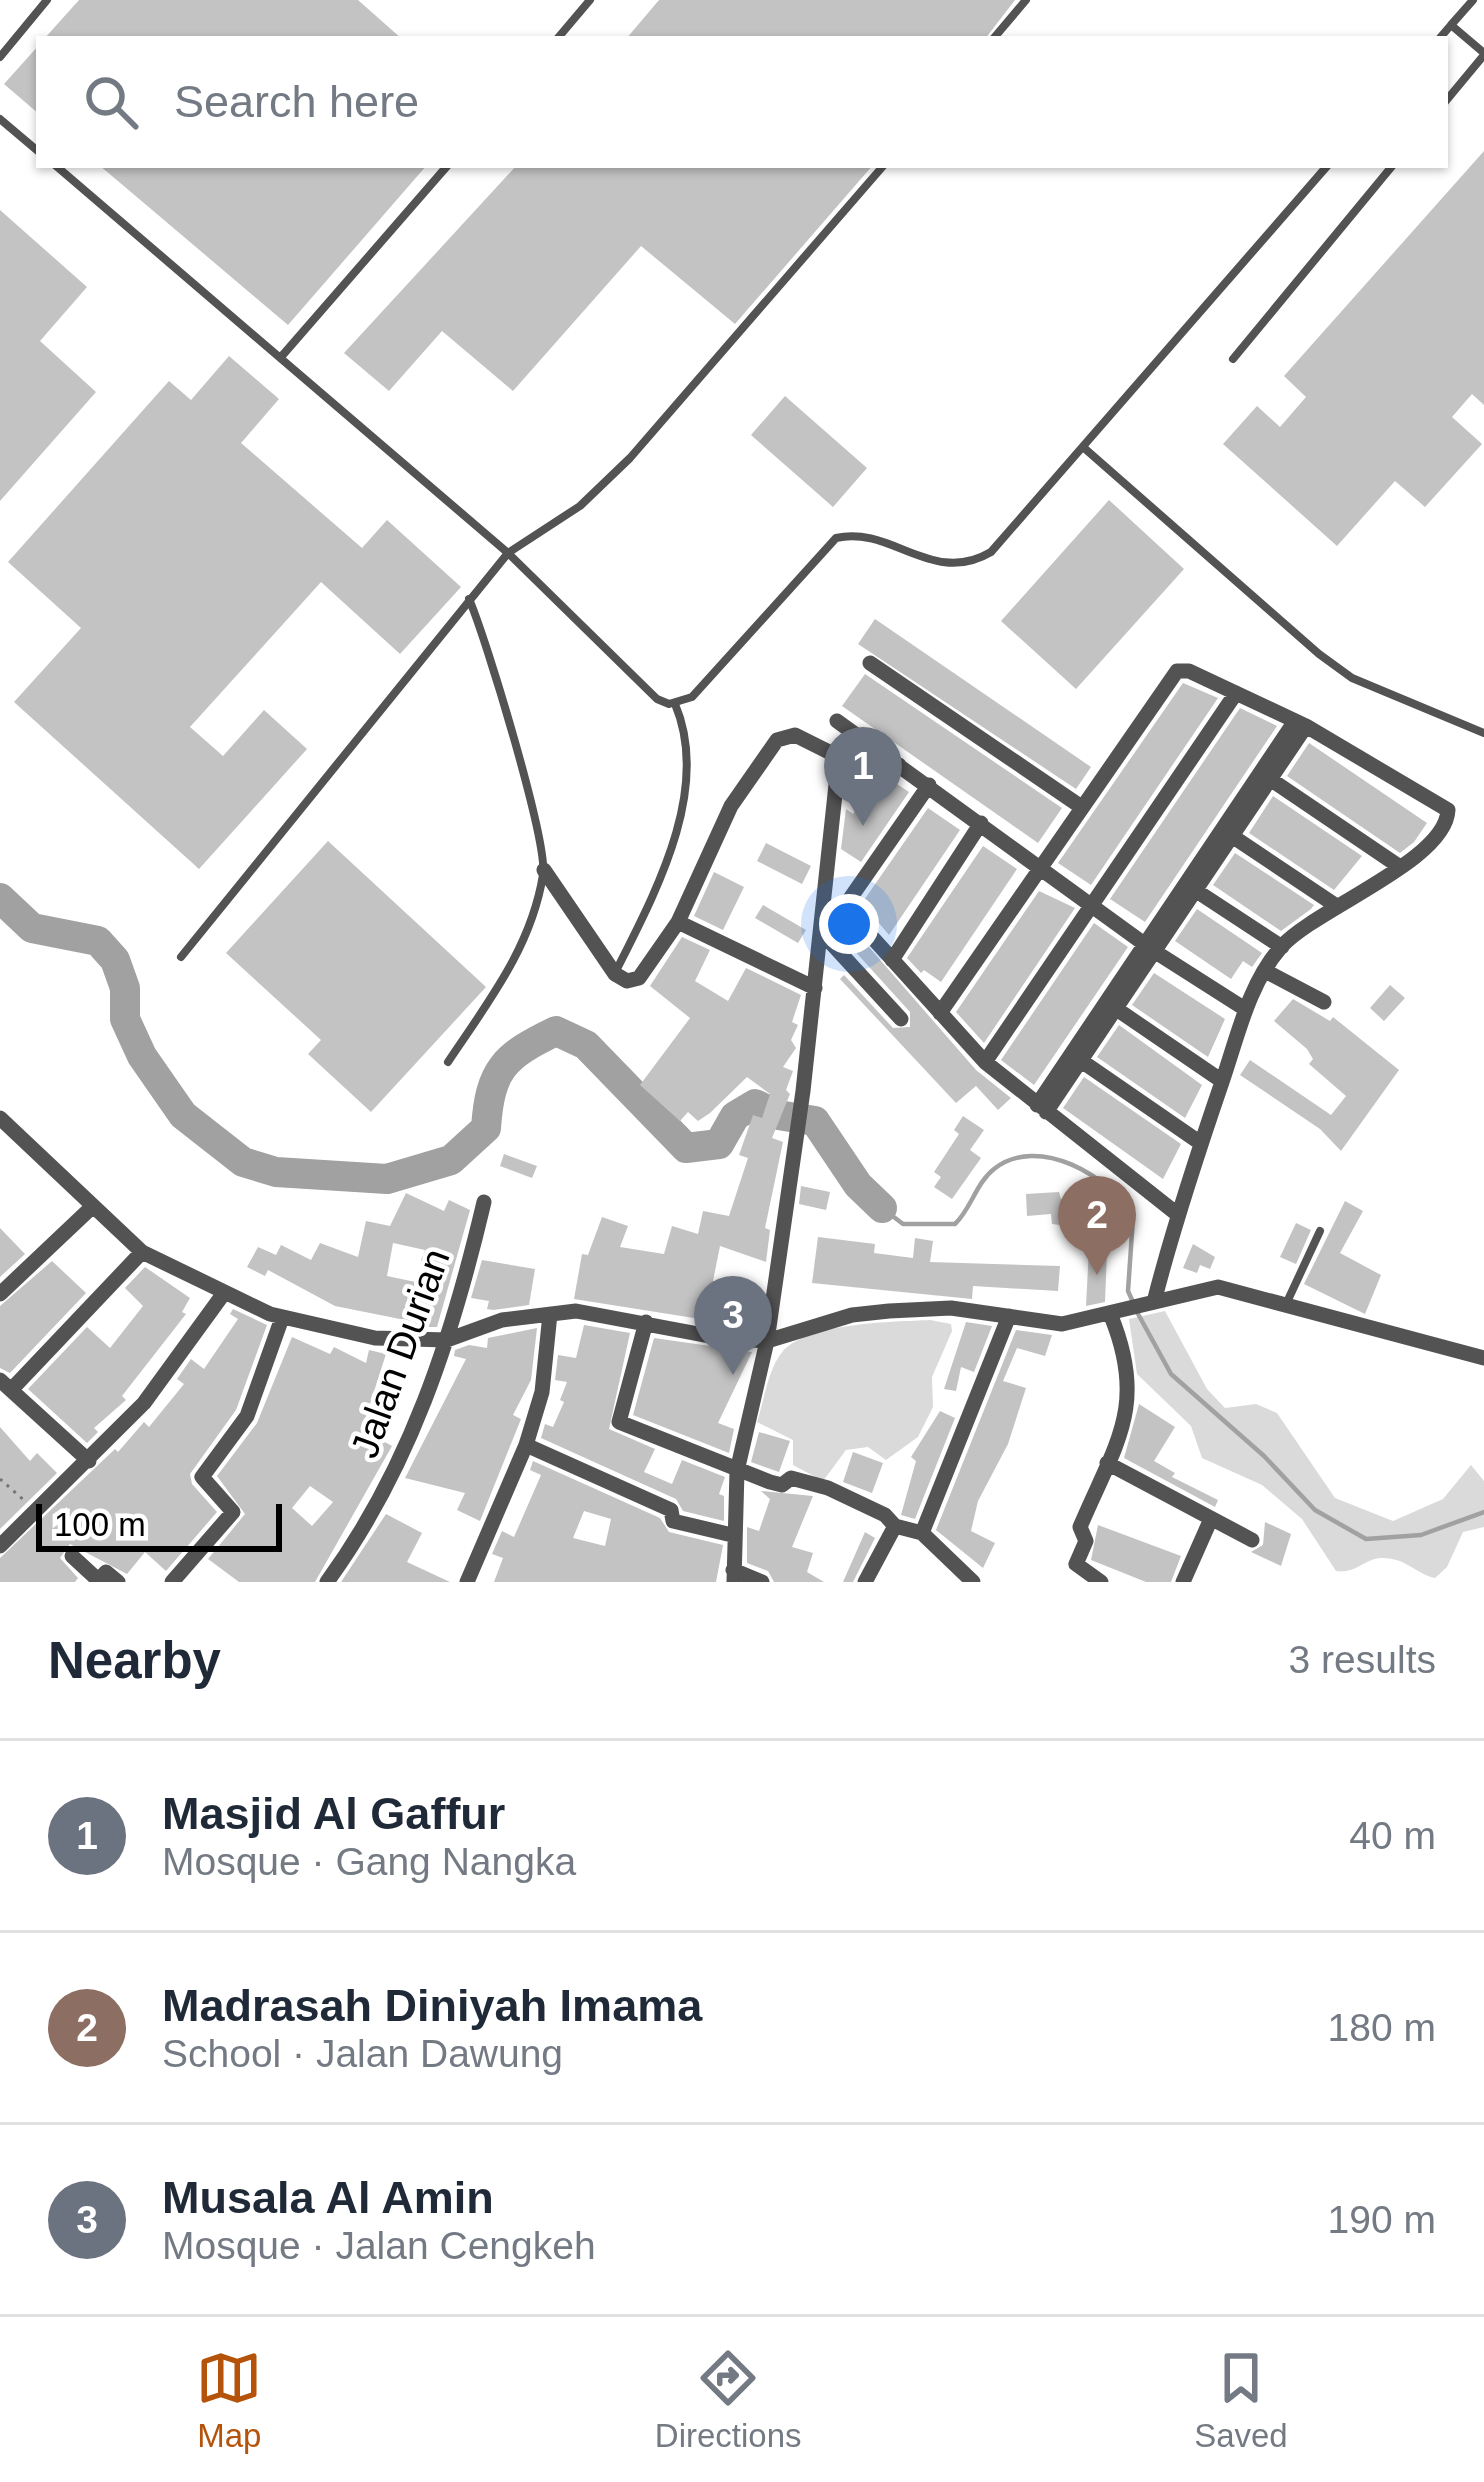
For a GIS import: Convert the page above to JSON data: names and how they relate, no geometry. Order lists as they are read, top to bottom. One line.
{"streets":{"street":["Jalan Durian"]},"scale_bar":"100 m","page":{"search":"Search here","pins":["1","2","3"],"scale":"100 m","heading":["Nearby","3 results"],"list":[{"mark":"1","name":"Masjid Al Gaffur","note":"Mosque · Gang Nangka","value":"40 m"},{"mark":"2","name":"Madrasah Diniyah Imama","note":"School · Jalan Dawung","value":"180 m"},{"mark":"3","name":"Musala Al Amin","note":"Mosque · Jalan Cengkeh","value":"190 m"}],"nav":["Map","Directions","Saved"]}}
